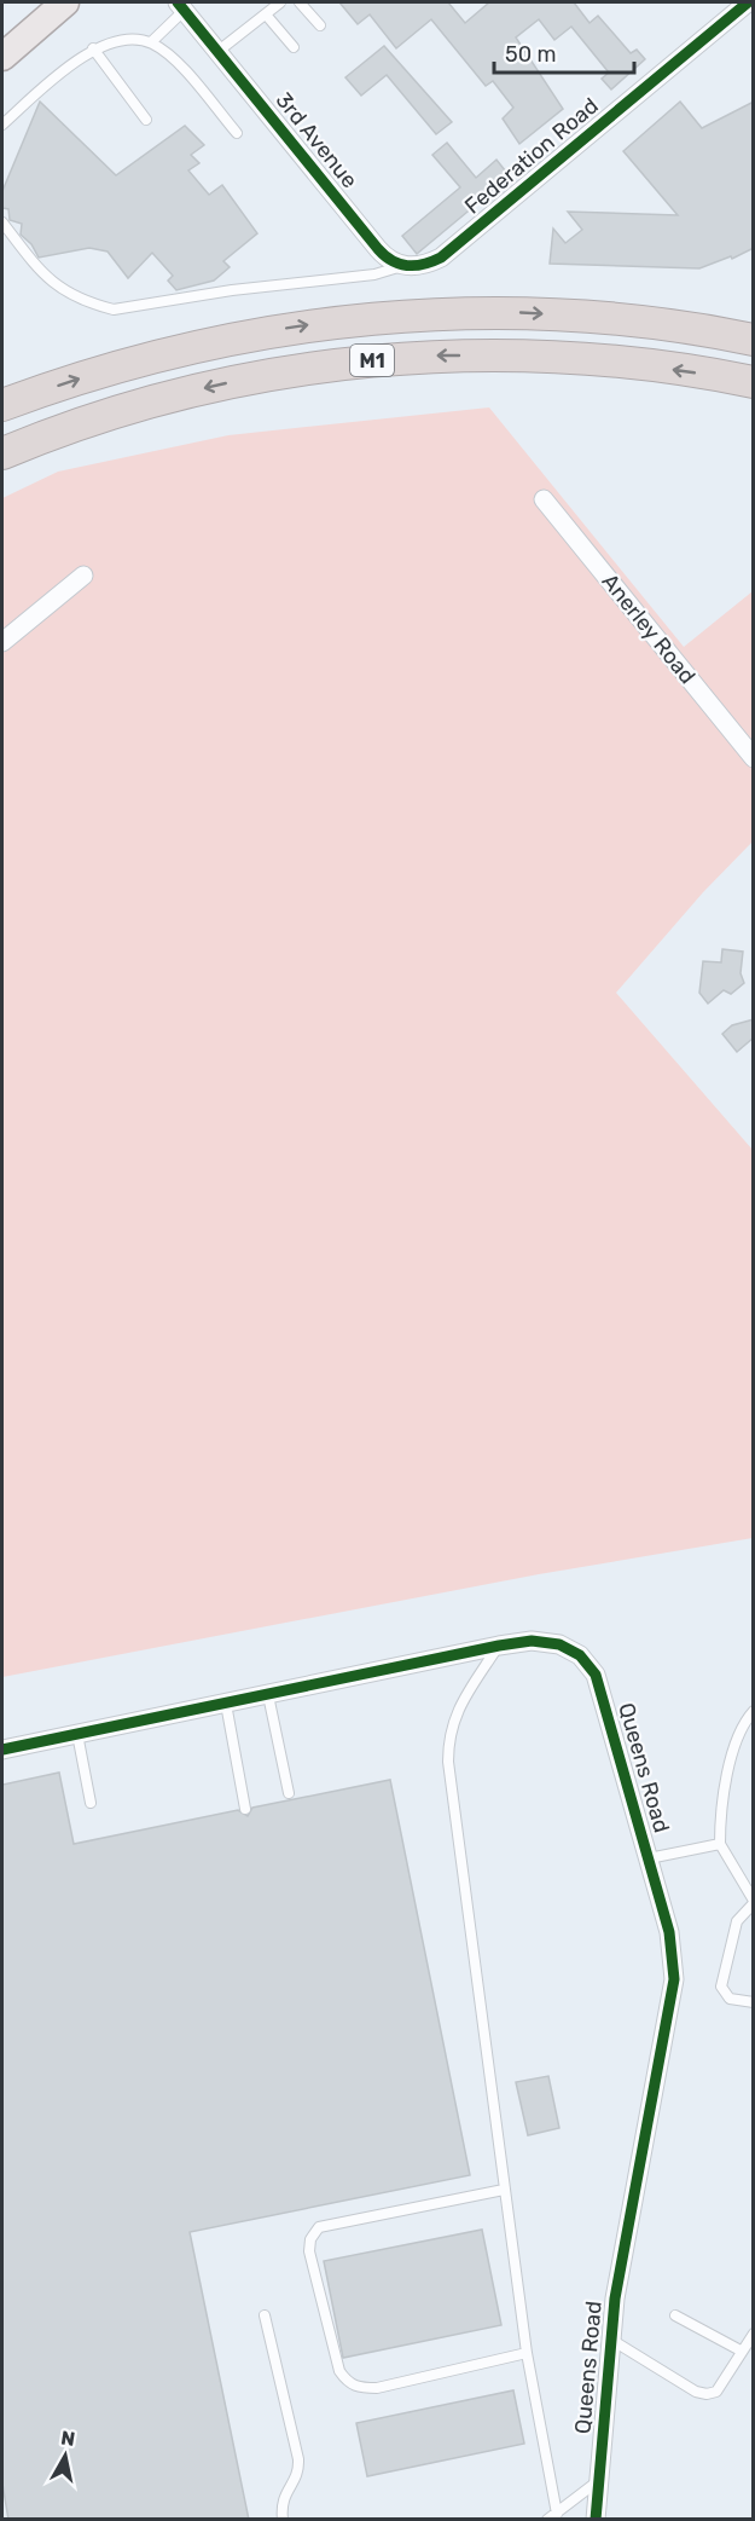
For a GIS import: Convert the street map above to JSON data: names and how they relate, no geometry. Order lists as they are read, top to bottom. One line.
{"streets":{"highway":["M1"],"street":["3rd Avenue","Federation Road","Anerley Road","Queens Road"]},"crossings":[["3rd Avenue","Federation Road"]],"scale_bar":"50 m","north":"top"}
